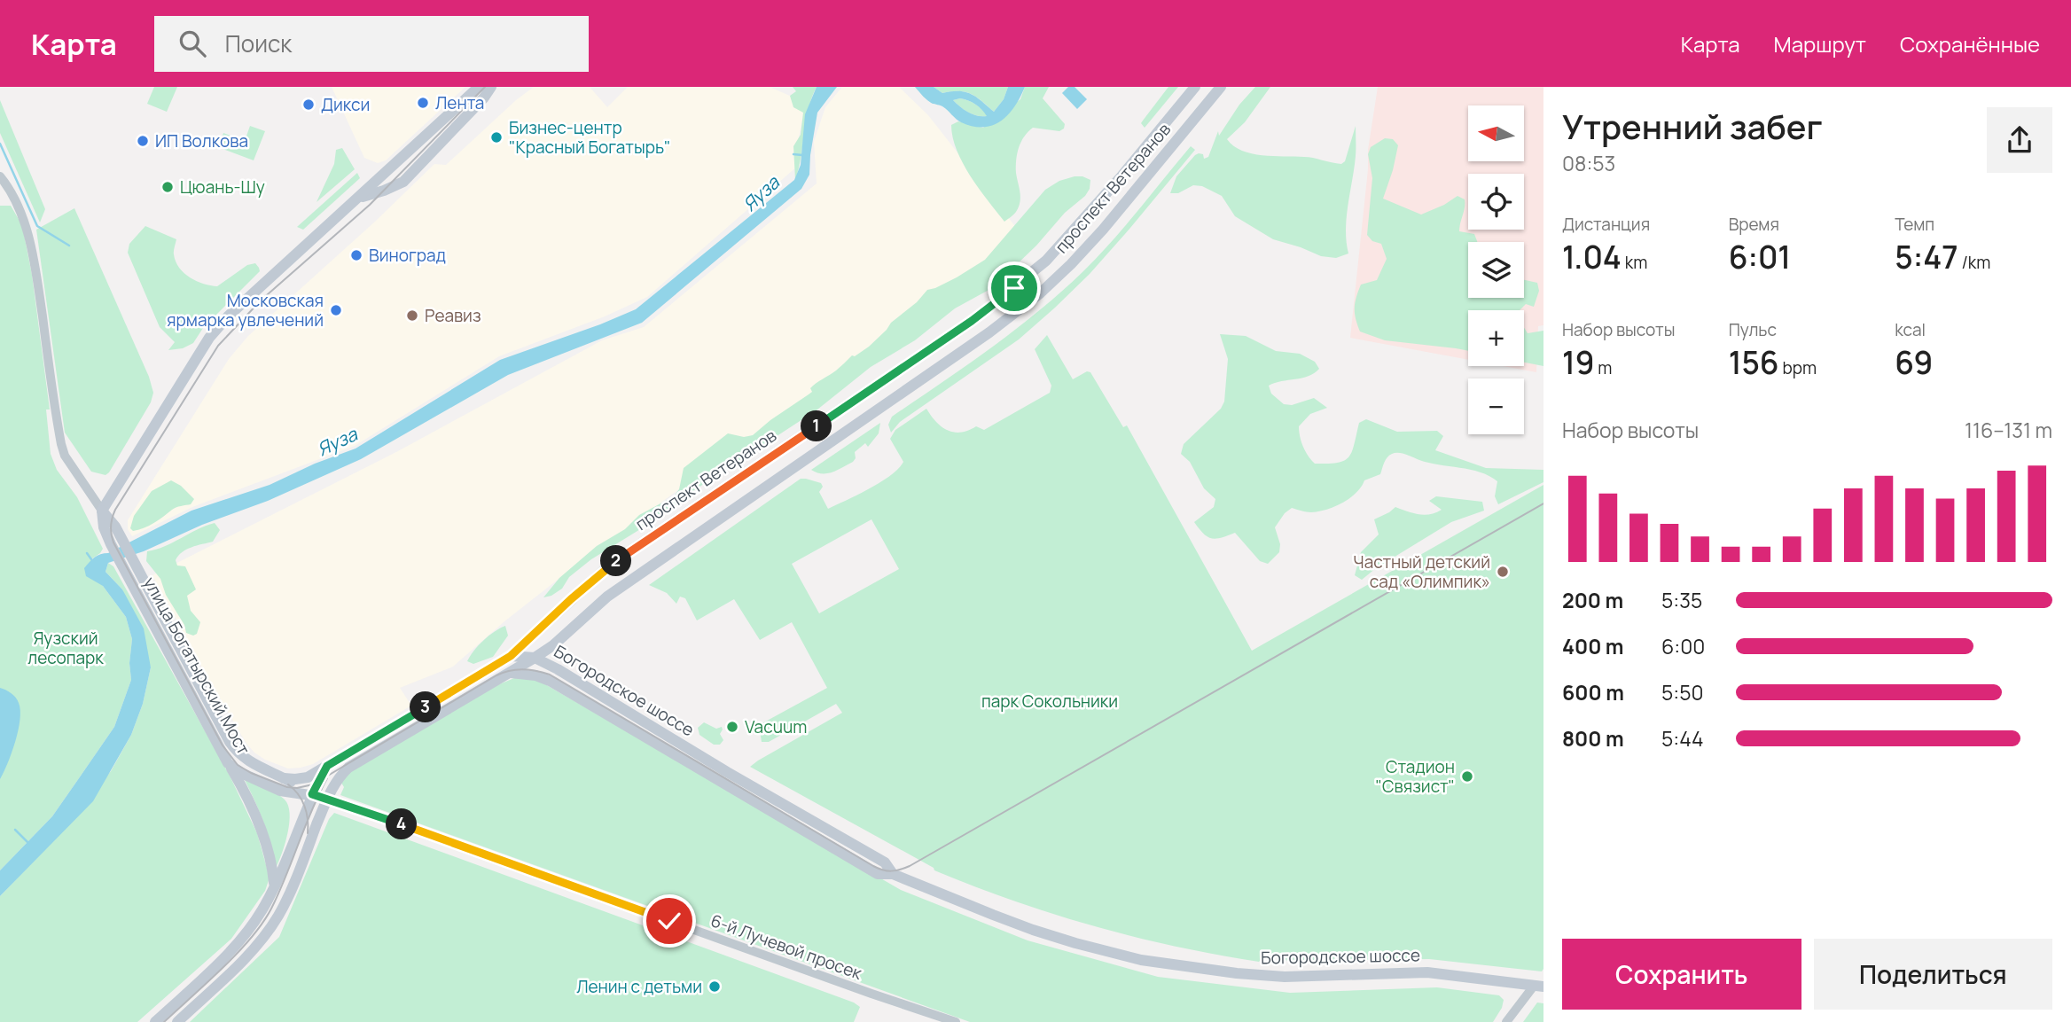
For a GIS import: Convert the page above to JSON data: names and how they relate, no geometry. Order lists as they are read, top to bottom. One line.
{"streets":{"main road":["проспект Ветеранов","улица Богатырский Мост","Богородское шоссе"],"street":["6-й Лучевой просек"]},"crossings":[["проспект Ветеранов","Богородское шоссе"]],"water":["Яуза"],"parks":["Яузский лесопарк","парк Сокольники"],"places":["Лента","Дикси","Бизнес-центр \"Красный Богатырь\"","ИП Волкова","Цюань-Шу","Виноград","Московская ярмарка увлечений","Реавиз","Частный детский сад «Олимпик»","Vacuum","Стадион \"Связист\"","Ленин с детьми"],"north":"left","page":{"header":"Карта","search":"Поиск","nav":["Карта","Маршрут","Сохранённые"],"heading":["Утренний забег","08:53"],"map_buttons":["+","−"],"stats":[["Дистанция","1.04 km"],["Время","6:01"],["Темп","5:47 /km"],["Набор высоты","19 m"],["Пульс","156 bpm"],["kcal","69"]],"chart":["Набор высоты","116–131 m"],"pins":["1","2","3","4"],"list":[{"name":"200 m","note":"5:35"},{"name":"400 m","note":"6:00"},{"name":"600 m","note":"5:50"},{"name":"800 m","note":"5:44"}],"buttons":["Сохранить","Поделиться"]}}
